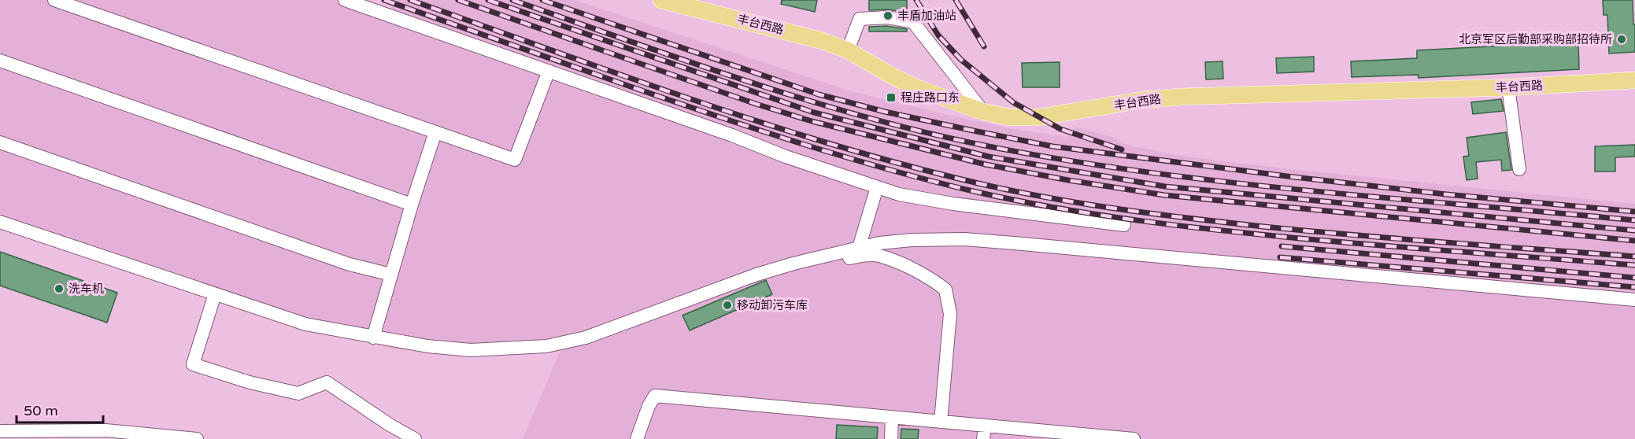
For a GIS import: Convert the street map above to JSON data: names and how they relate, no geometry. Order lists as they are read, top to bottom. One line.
{"streets":{"main road":["丰台西路"]},"places":{"other":["丰盾加油站","北京军区后勤部采购部招待所","洗车机","移动卸污车库"],"transit":["程庄路口东"]},"scale_bar":"50 m"}
